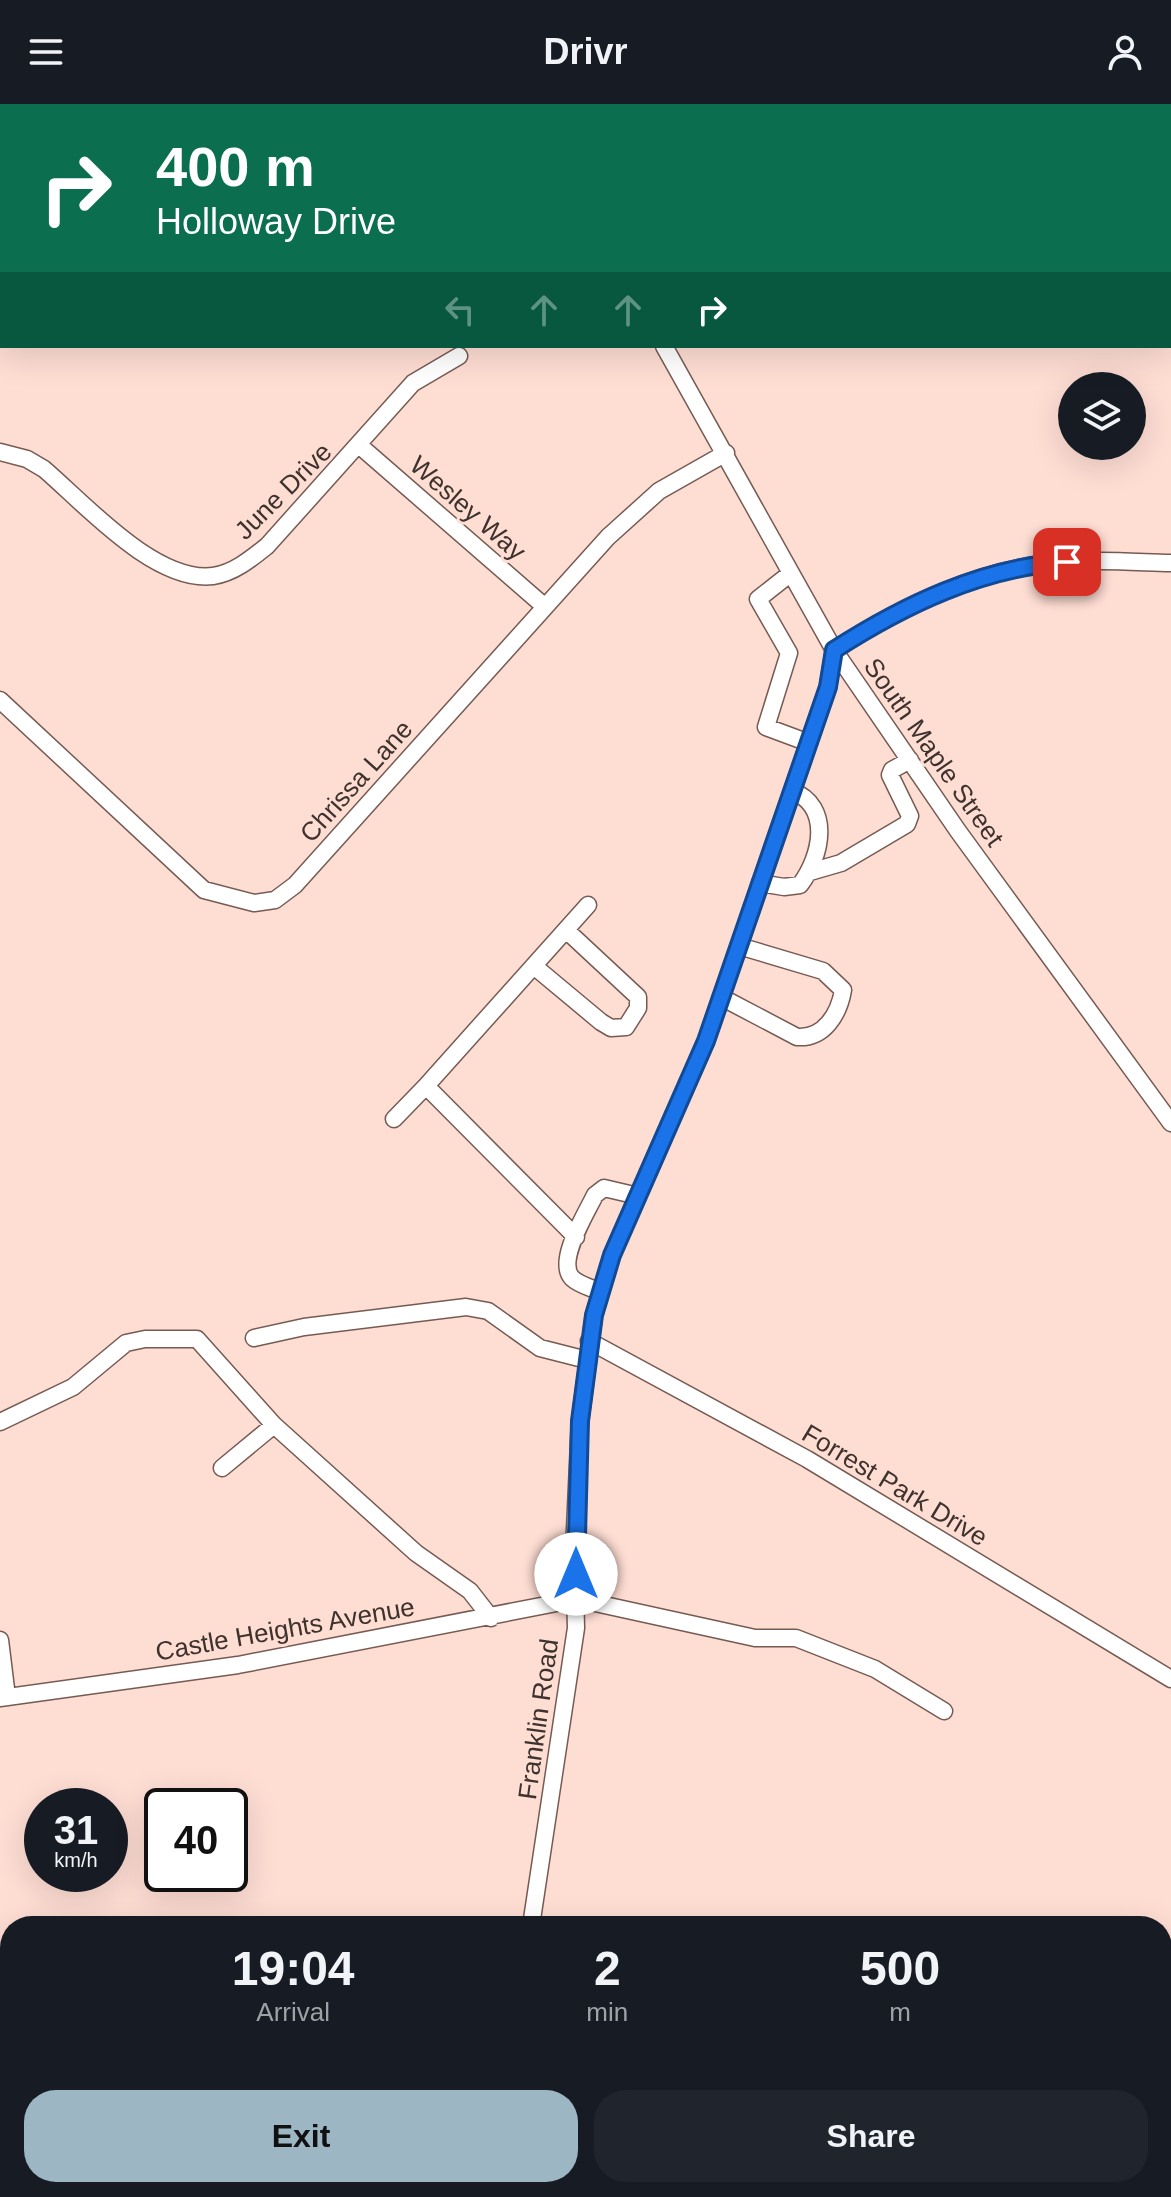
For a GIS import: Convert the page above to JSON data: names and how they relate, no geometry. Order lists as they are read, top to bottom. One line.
{"streets":{"street":["June Drive","Wesley Way","South Maple Street","Chrissa Lane","Forrest Park Drive","Castle Heights Avenue","Franklin Road"]},"crossings":[["June Drive","Wesley Way"],["Wesley Way","Chrissa Lane"],["South Maple Street","Chrissa Lane"],["South Maple Street","Franklin Road"],["Forrest Park Drive","Franklin Road"],["Castle Heights Avenue","Franklin Road"]],"page":{"header":"Drivr","turn":["400 m","Holloway Drive"],"speed":"31 km/h","limit":"40","eta":["19:04","Arrival","2","min","500","m"],"buttons":["Exit","Share"]}}
